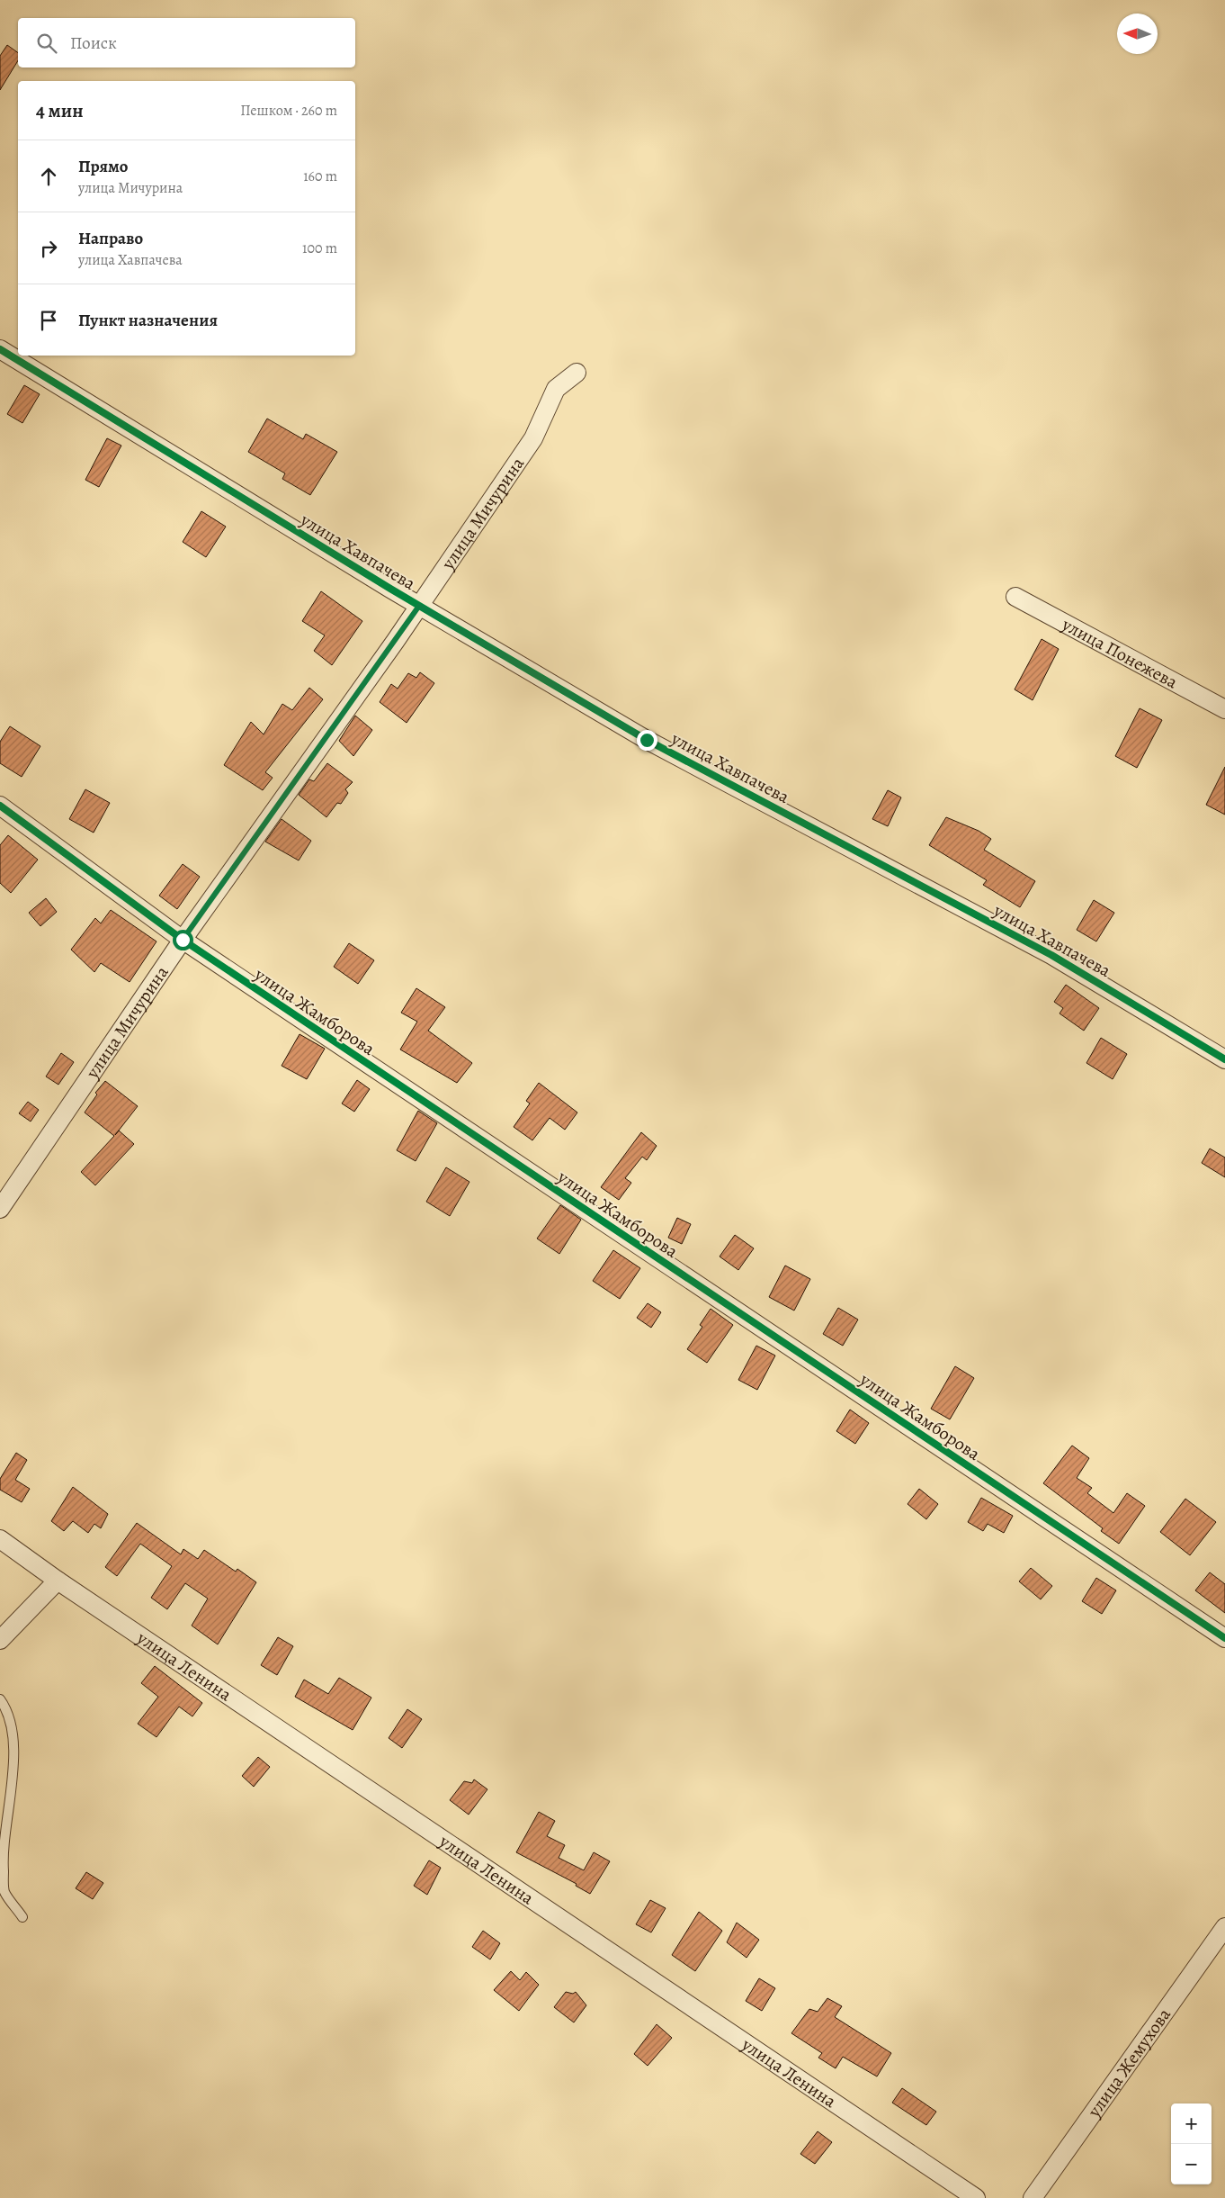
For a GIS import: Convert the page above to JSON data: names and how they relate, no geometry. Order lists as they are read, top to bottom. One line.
{"streets":{"street":["улица Мичурина","улица Хавпачева","улица Понежева","улица Жамборова","улица Ленина","улица Жемухова"]},"crossings":[["улица Мичурина","улица Хавпачева"],["улица Мичурина","улица Жамборова"]],"north":"left","page":{"search":"Поиск","heading":["4 мин","Пешком · 260 m"],"list":[["Прямо","улица Мичурина","160 m"],["Направо","улица Хавпачева","100 m"],"Пункт назначения"],"map_buttons":["+","−"]}}
